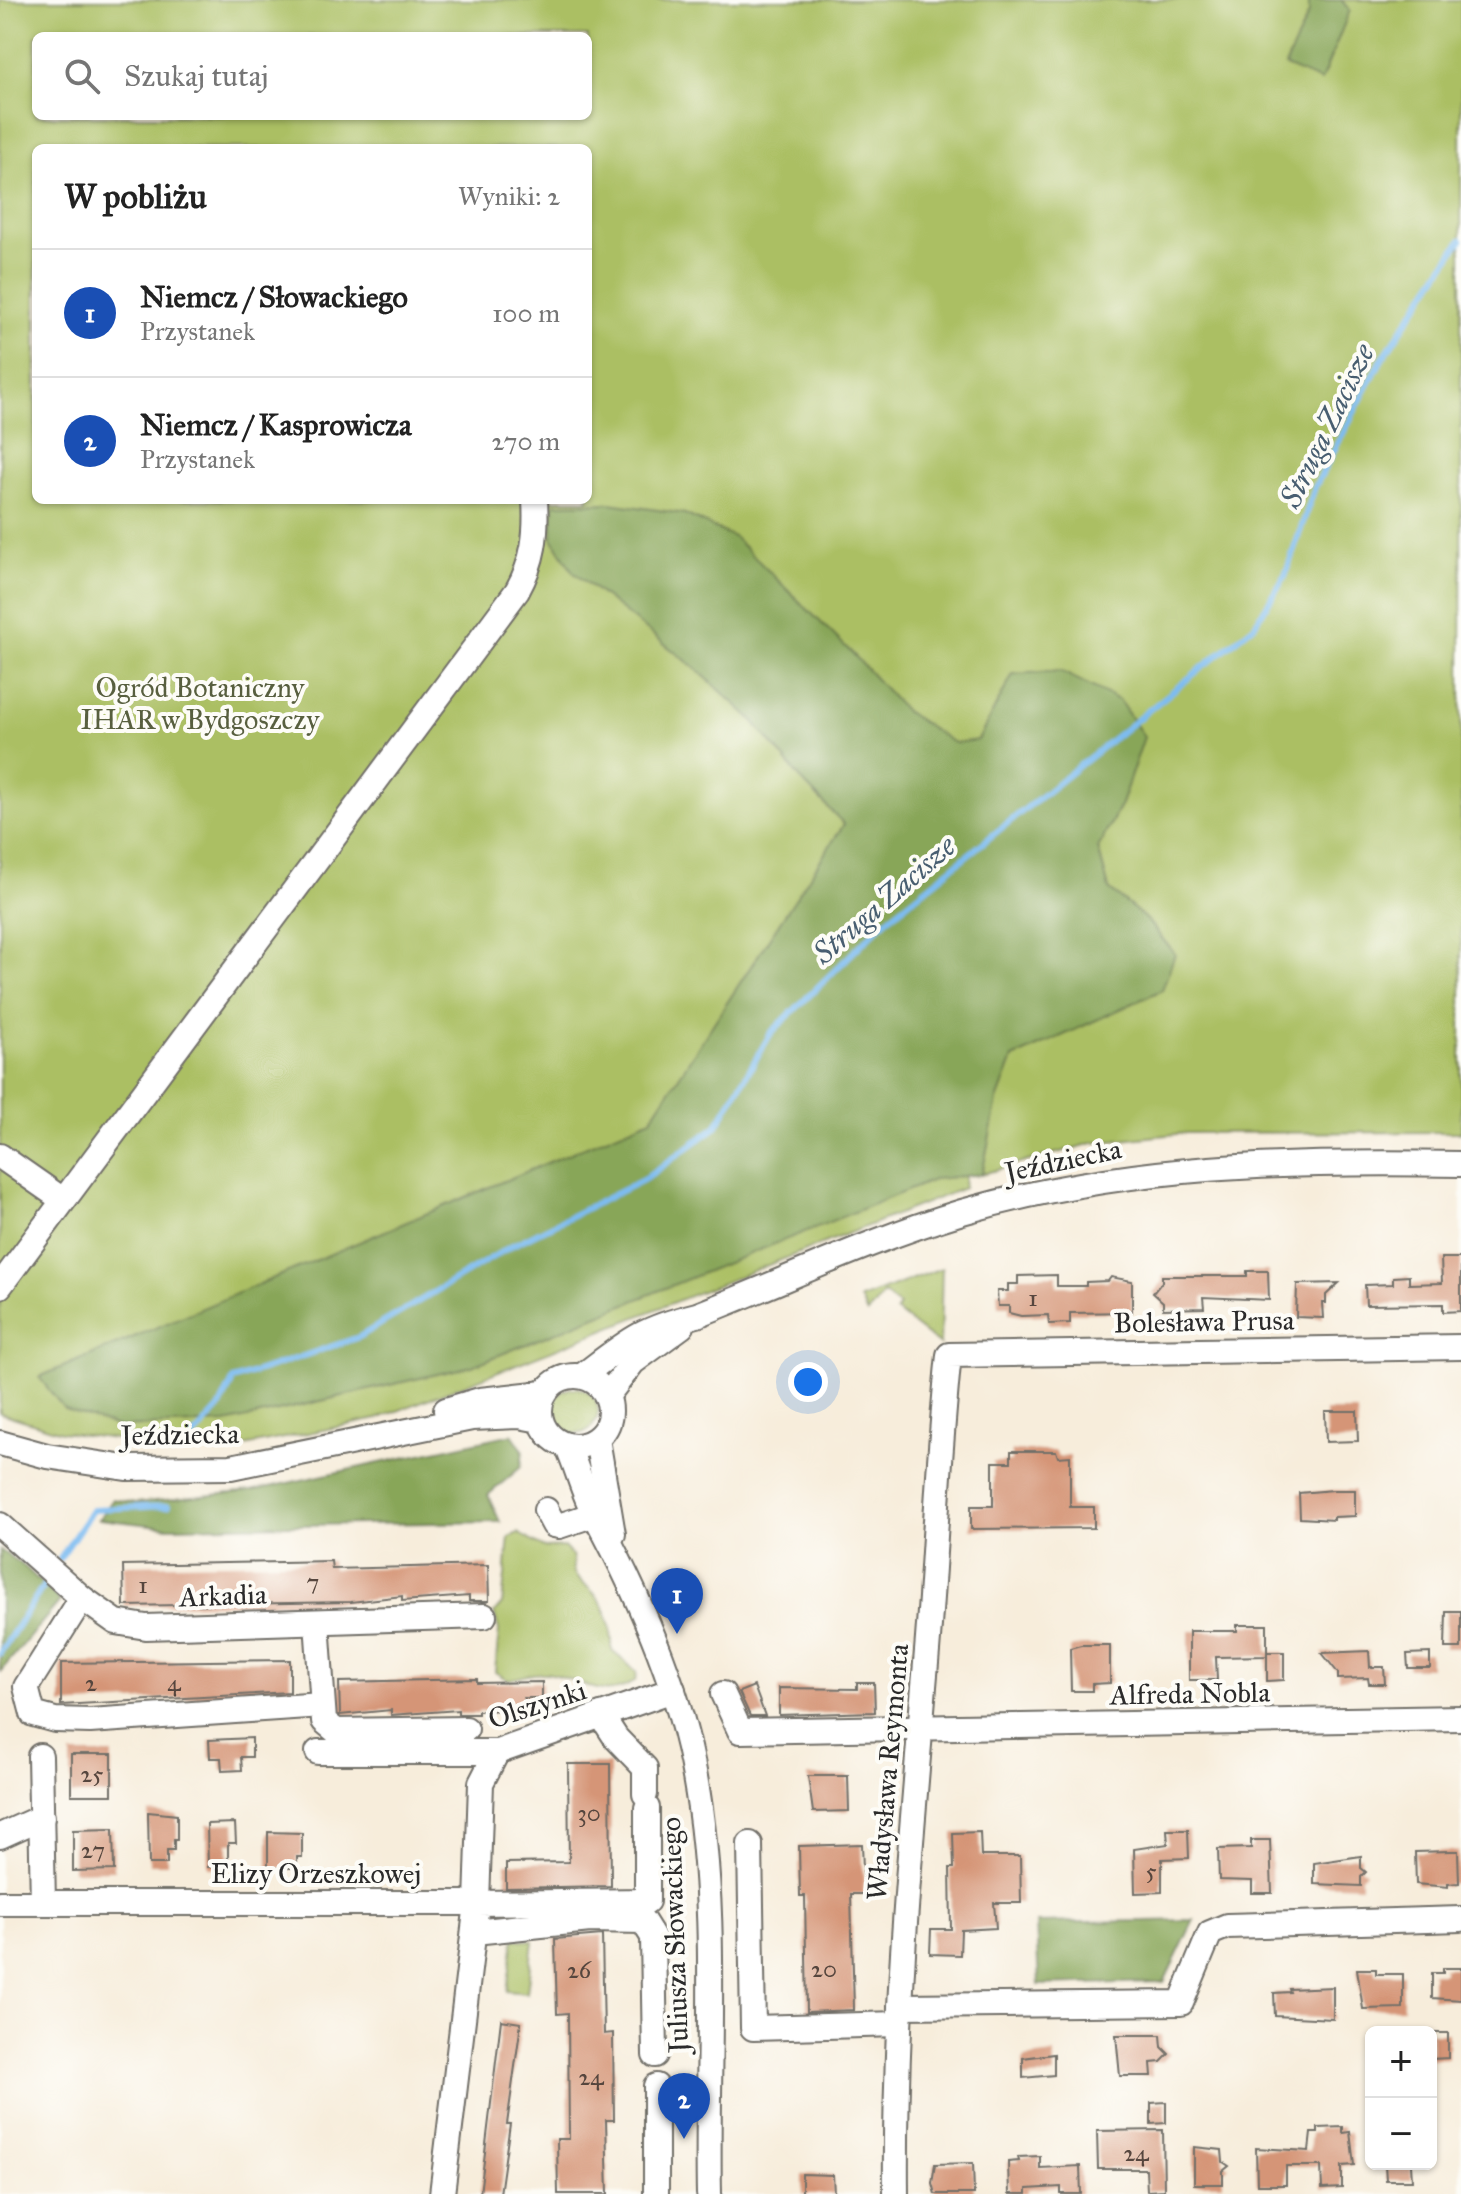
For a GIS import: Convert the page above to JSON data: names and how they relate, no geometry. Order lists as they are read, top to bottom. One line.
{"streets":{"street":["Jeździecka","Bolesława Prusa","Arkadia","Alfreda Nobla","Olszynki","Władysława Reymonta","Elizy Orzeszkowej","Juliusza Słowackiego"]},"crossings":[["Jeździecka","Juliusza Słowackiego"],["Bolesława Prusa","Władysława Reymonta"],["Alfreda Nobla","Władysława Reymonta"],["Olszynki","Elizy Orzeszkowej"],["Olszynki","Juliusza Słowackiego"]],"water":["Struga Zacisze"],"parks":["Ogród Botaniczny IHAR w Bydgoszczy"],"house_numbers":["1","7","1","2","4","25","30","27","5","20","26","24","24"],"page":{"search":"Szukaj tutaj","heading":["W pobliżu","Wyniki: 2"],"list":[{"mark":"1","name":"Niemcz / Słowackiego","note":"Przystanek","value":"100 m"},{"mark":"2","name":"Niemcz / Kasprowicza","note":"Przystanek","value":"270 m"}],"pins":["1","2"],"map_buttons":["+","−"]}}
